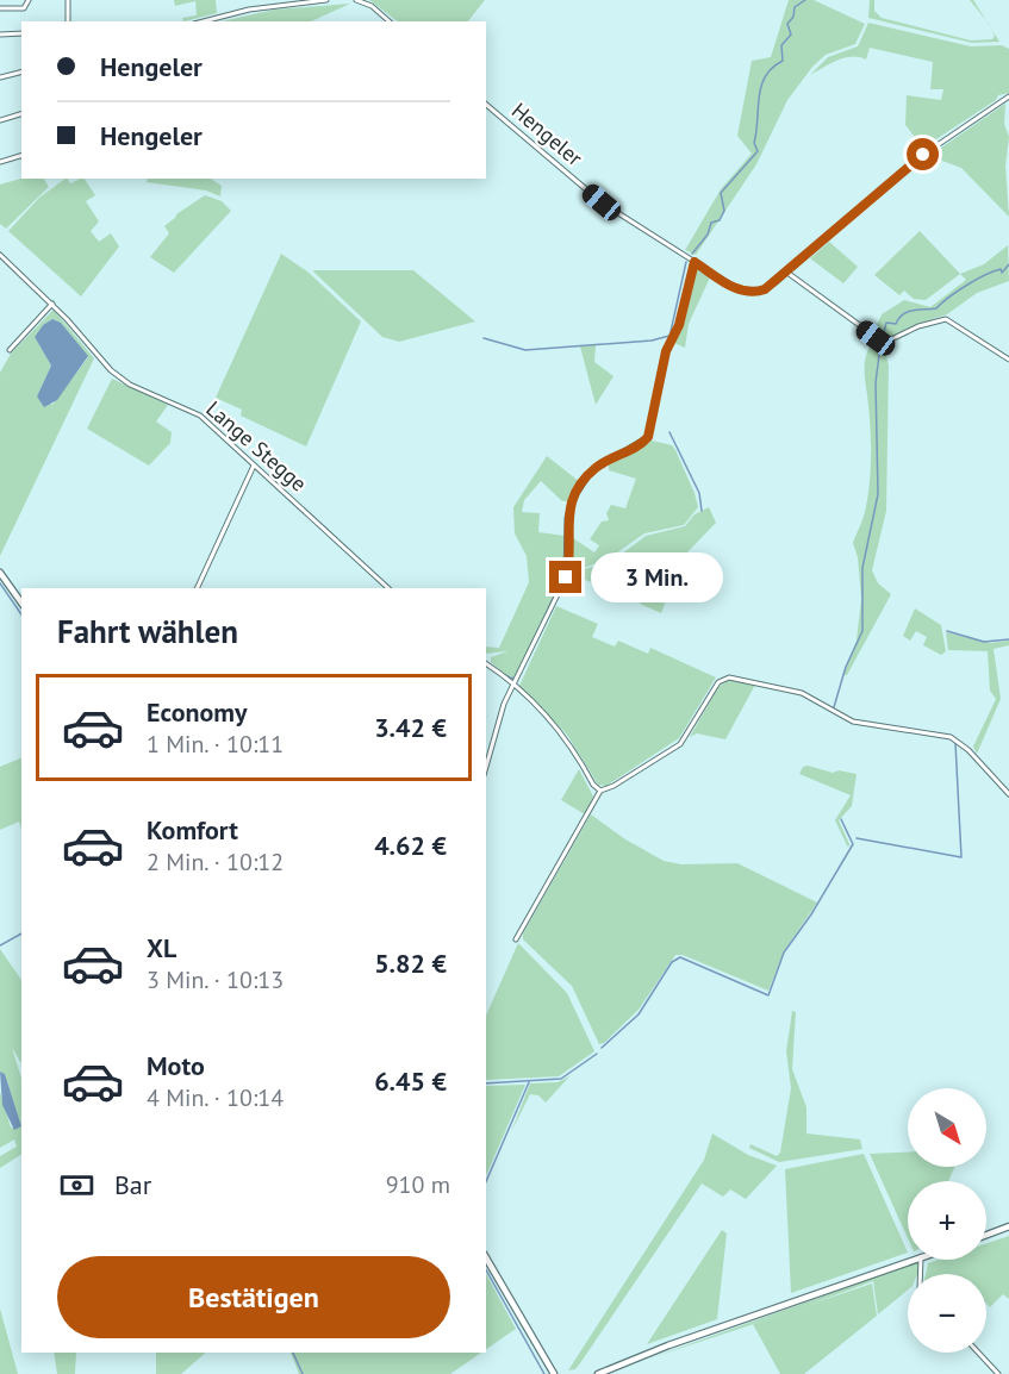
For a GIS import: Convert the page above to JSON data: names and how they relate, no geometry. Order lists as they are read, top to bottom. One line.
{"streets":{"street":["Hengeler","Lange Stegge"]},"north":"bottom right","page":{"banner":["Hengeler","Hengeler"],"bubble":"3 Min.","heading":"Fahrt wählen","list":[{"name":"Economy","note":"1 Min. · 10:11","value":"3.42 €"},{"name":"Komfort","note":"2 Min. · 10:12","value":"4.62 €"},{"name":"XL","note":"3 Min. · 10:13","value":"5.82 €"},{"name":"Moto","note":"4 Min. · 10:14","value":"6.45 €"}],"map_buttons":["+","−"],"pay":["Bar","910 m"],"buttons":"Bestätigen"}}
